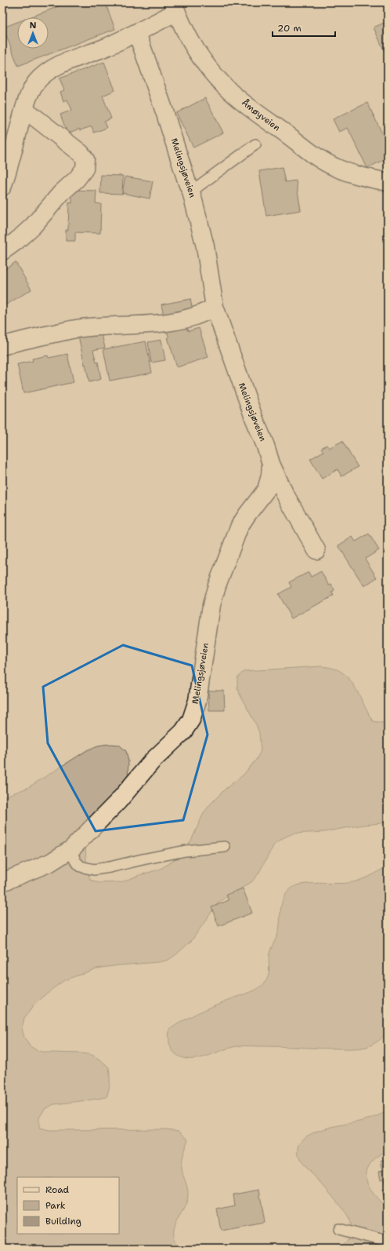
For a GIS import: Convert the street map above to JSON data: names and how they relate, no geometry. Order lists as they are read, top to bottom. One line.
{"streets":{"street":["Åmøyveien","Melingsjøveien"]},"legend":["Road","Park","Building"],"scale_bar":"20 m","north":"top"}
